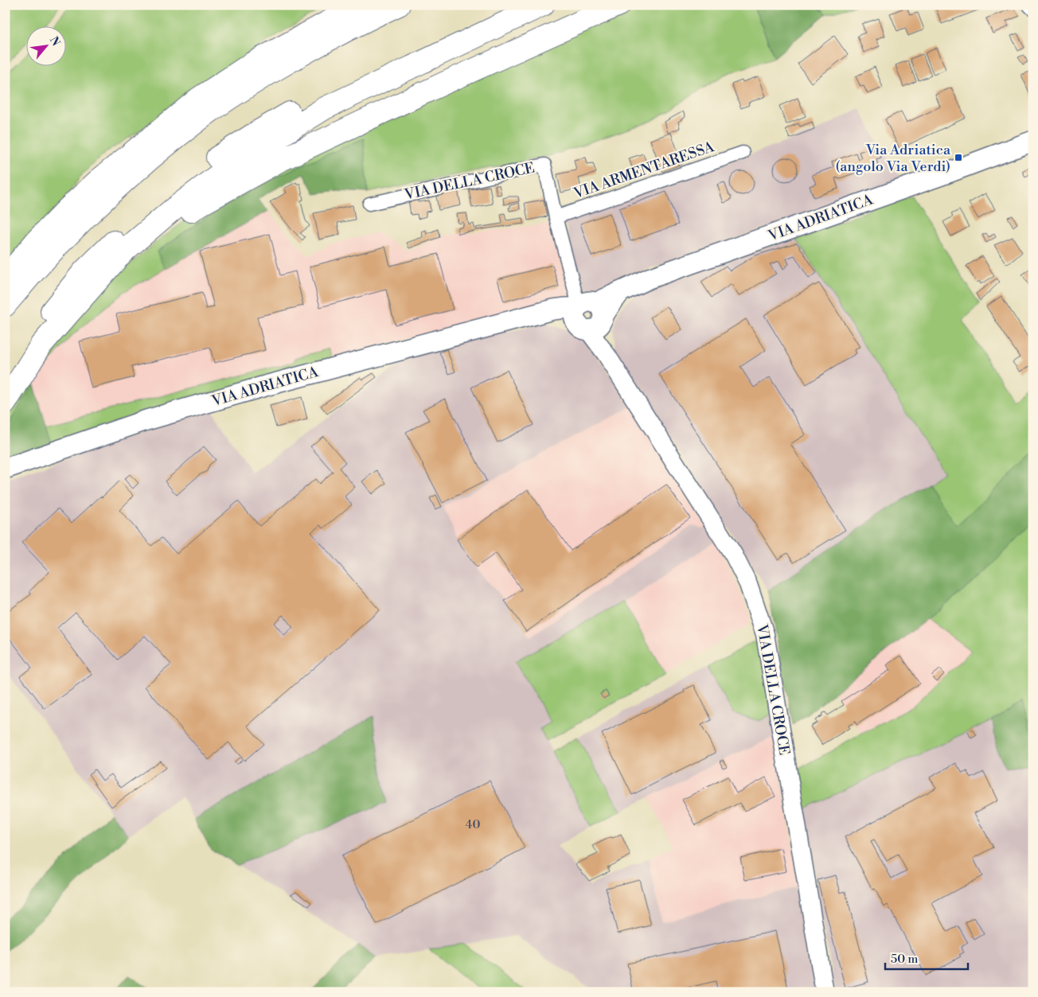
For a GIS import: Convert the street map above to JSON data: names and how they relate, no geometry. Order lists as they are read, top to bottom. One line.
{"streets":{"main road":["VIA DELLA CROCE","VIA ADRIATICA"],"street":["VIA ARMENTARESSA"]},"crossings":[["VIA ARMENTARESSA","VIA DELLA CROCE"],["VIA DELLA CROCE","VIA ADRIATICA"]],"places":{"transit":["Via Adriatica (angolo Via Verdi)"]},"house_numbers":["40"],"scale_bar":"50 m","north":"top right"}
